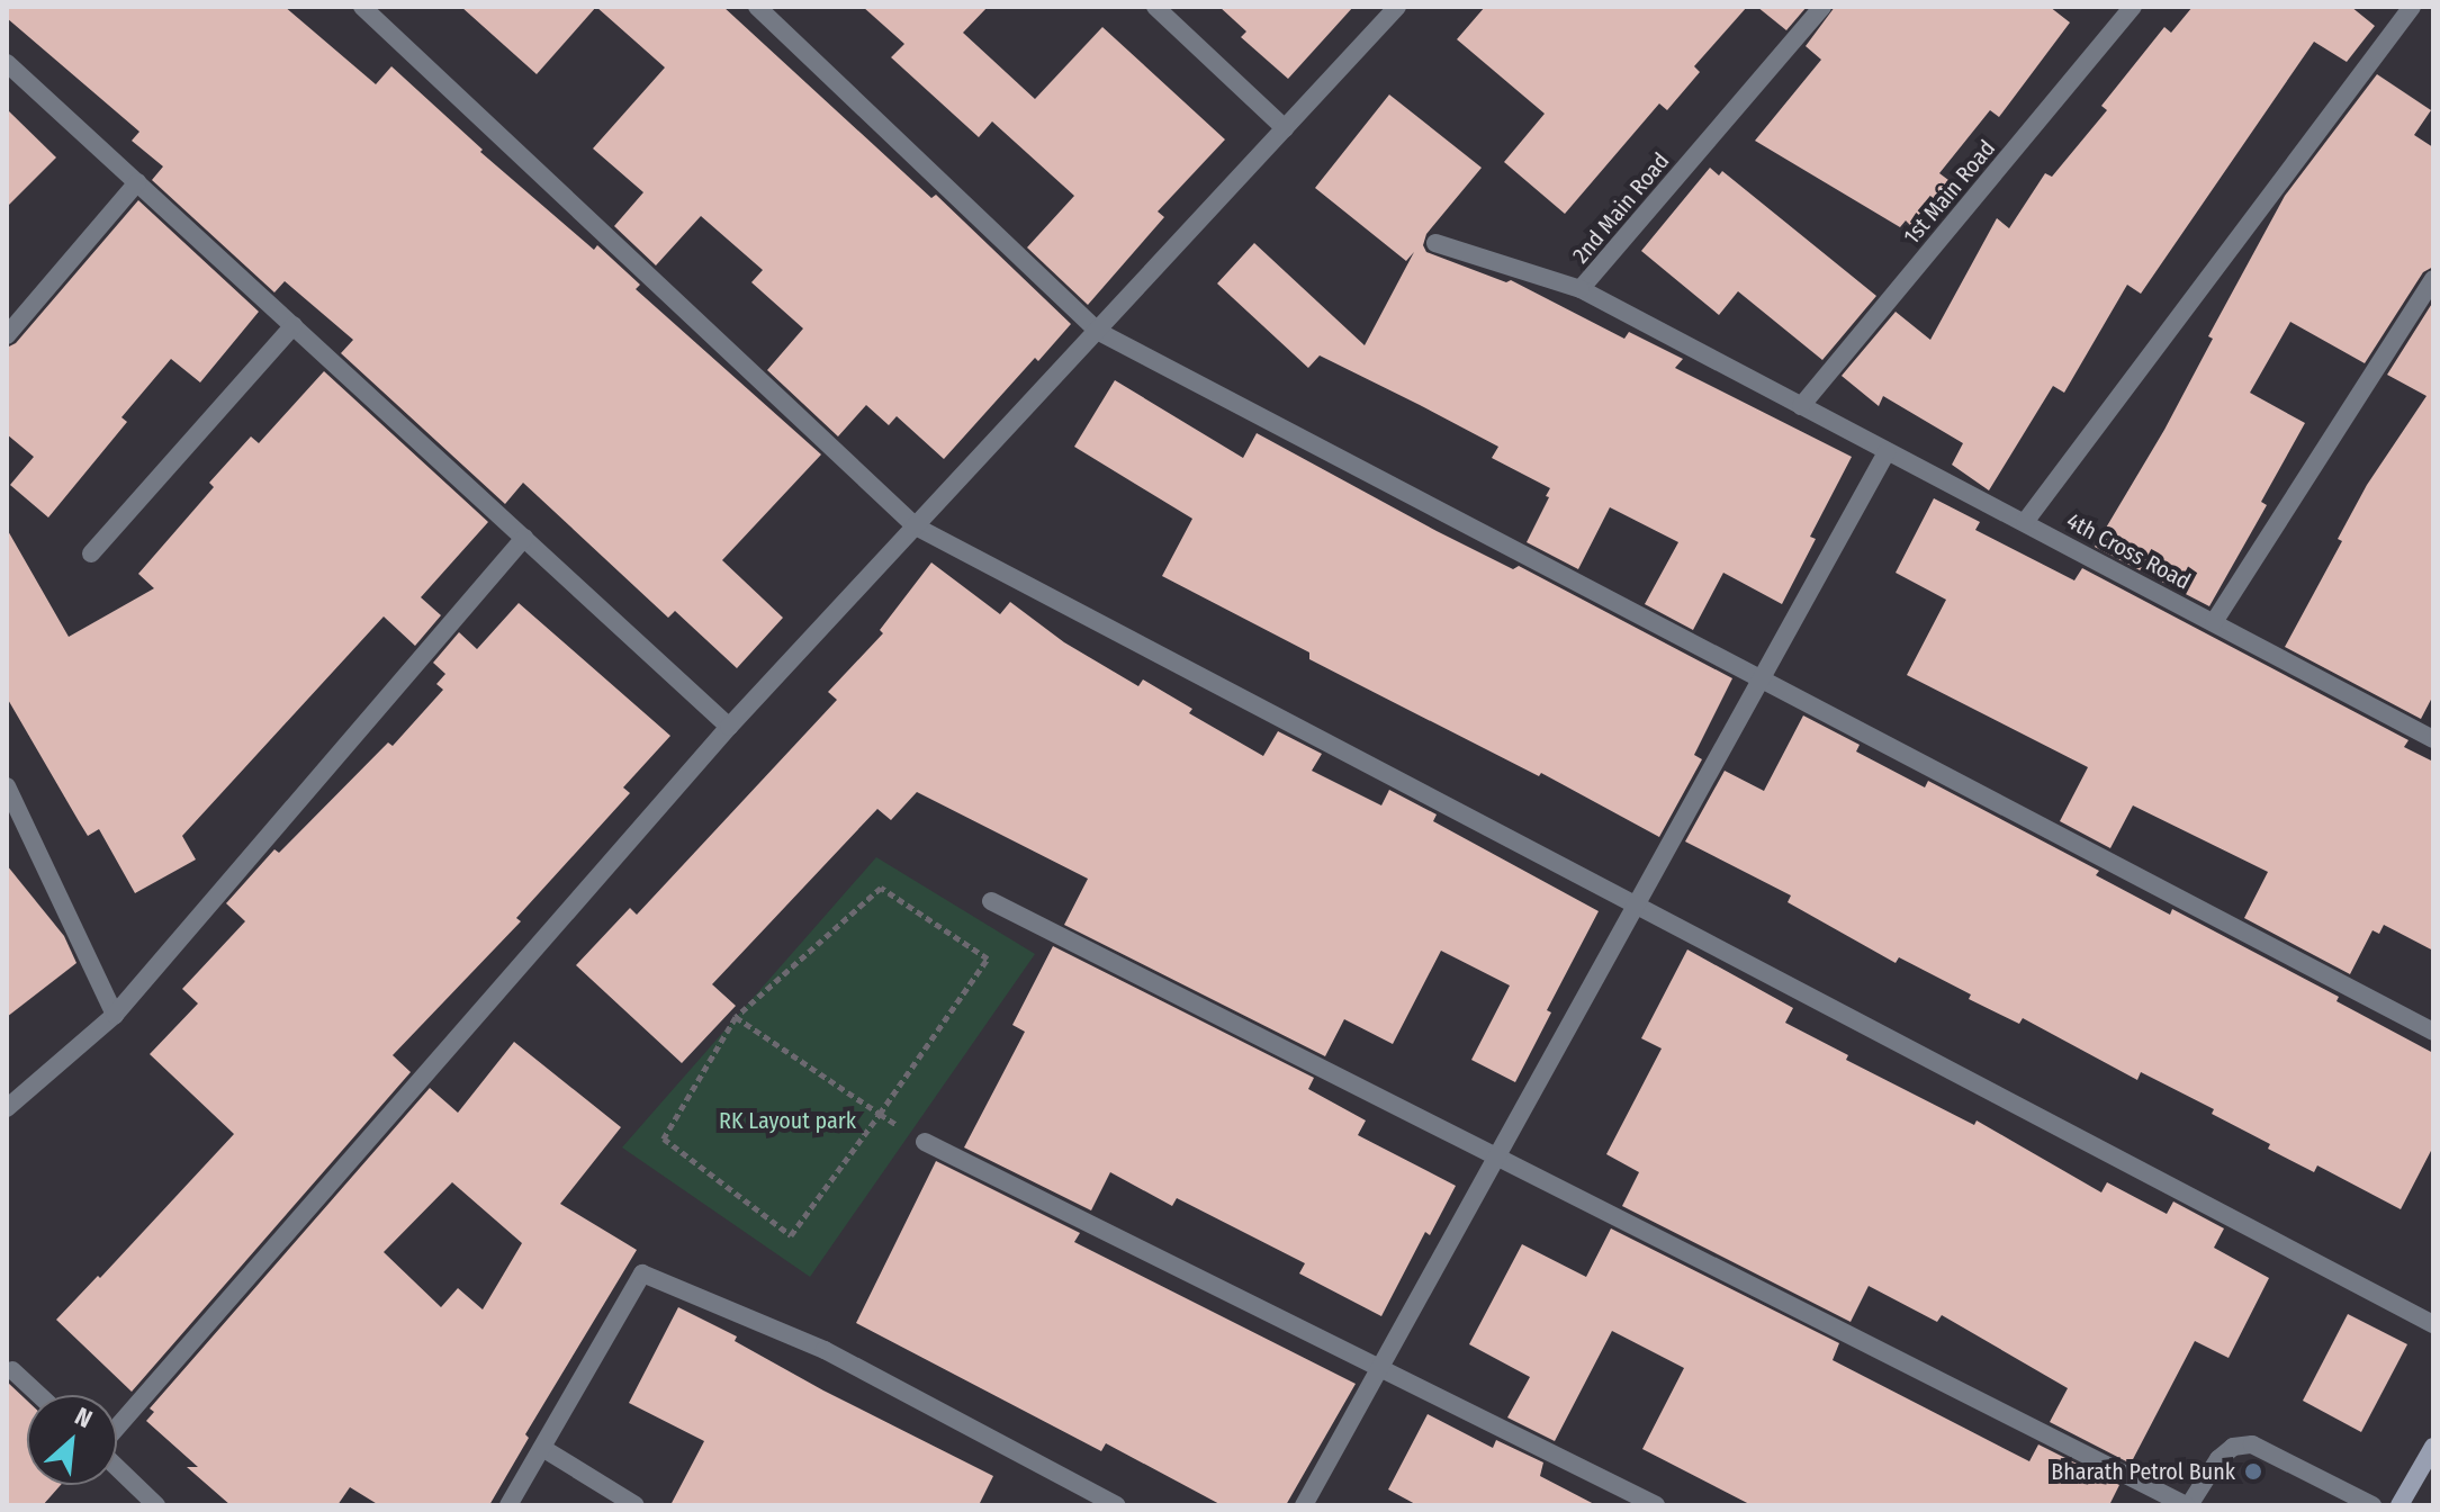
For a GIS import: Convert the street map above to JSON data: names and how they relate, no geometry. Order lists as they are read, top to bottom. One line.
{"streets":{"street":["1st Main Road","2nd Main Road","4th Cross Road"]},"crossings":[["1st Main Road","2nd Main Road"],["1st Main Road","4th Cross Road"],["2nd Main Road","4th Cross Road"]],"parks":["RK Layout park"],"places":["Bharath Petrol Bunk"],"north":"top right"}
